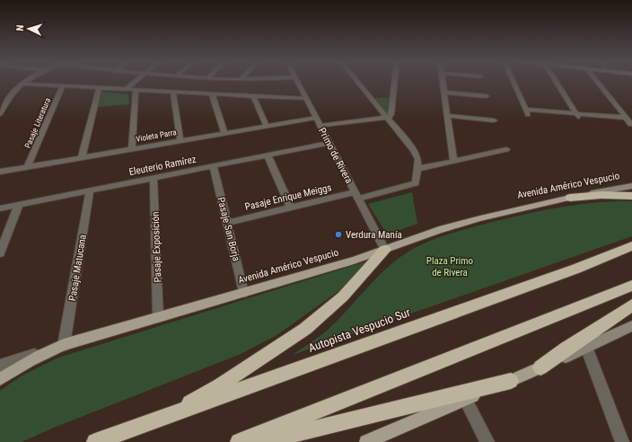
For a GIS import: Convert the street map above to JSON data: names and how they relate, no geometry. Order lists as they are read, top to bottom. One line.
{"streets":{"highway":["Autopista Vespucio Sur"],"main road":["Avenida Américo Vespucio"],"street":["Pasaje Literatura","Violeta Parra","Primo de Rivera","Eleuterio Ramírez","Pasaje Enrique Meiggs","Pasaje San Borja","Pasaje Exposición","Pasaje Matucana"]},"crossings":[["Pasaje Literatura","Violeta Parra"],["Violeta Parra","Primo de Rivera"],["Primo de Rivera","Eleuterio Ramírez"],["Primo de Rivera","Avenida Américo Vespucio"],["Primo de Rivera","Pasaje Enrique Meiggs"],["Eleuterio Ramírez","Pasaje San Borja"],["Eleuterio Ramírez","Pasaje Exposición"],["Eleuterio Ramírez","Pasaje Matucana"],["Avenida Américo Vespucio","Pasaje San Borja"],["Avenida Américo Vespucio","Pasaje Exposición"],["Avenida Américo Vespucio","Pasaje Matucana"],["Pasaje Enrique Meiggs","Pasaje San Borja"]],"parks":["Plaza Primo de Rivera"],"places":["Verdura Manía"],"north":"left"}
